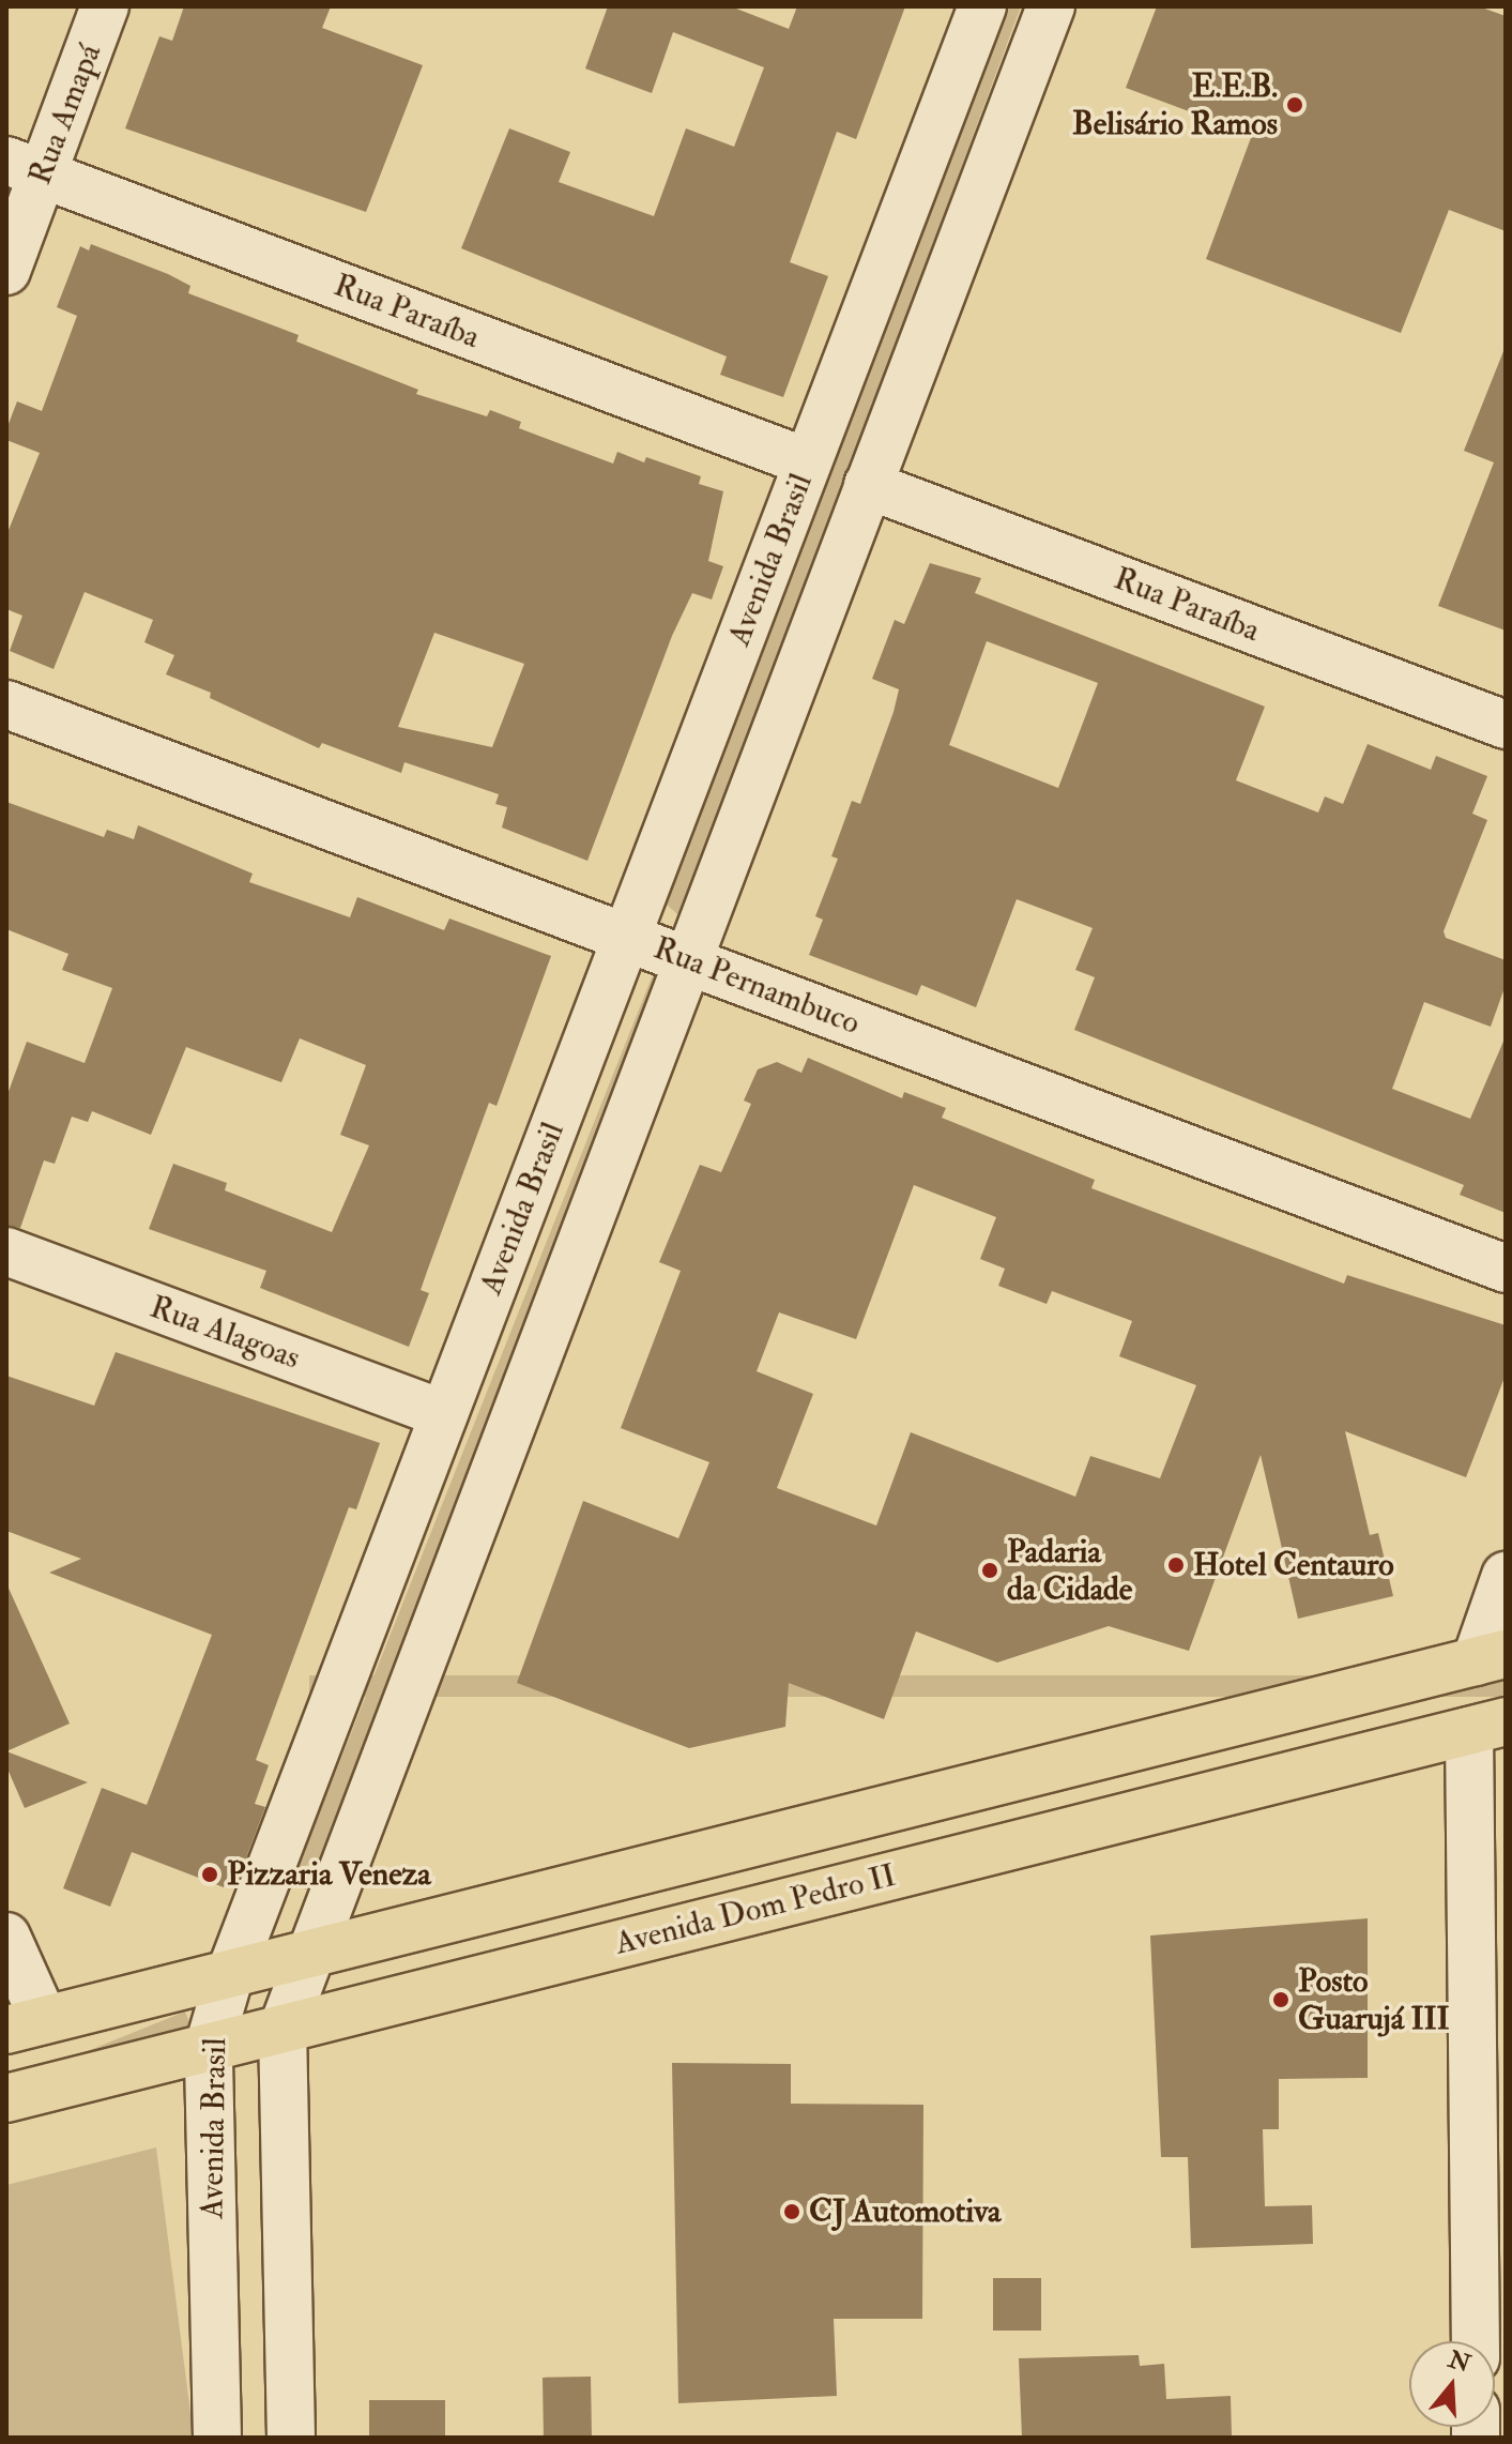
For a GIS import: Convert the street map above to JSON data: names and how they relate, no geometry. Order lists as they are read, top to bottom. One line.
{"streets":{"main road":["Rua Amapá","Rua Paraíba","Avenida Brasil","Rua Pernambuco","Rua Alagoas","Avenida Dom Pedro II"]},"crossings":[["Rua Amapá","Rua Paraíba"],["Rua Paraíba","Avenida Brasil"],["Avenida Brasil","Rua Pernambuco"],["Avenida Brasil","Rua Alagoas"],["Avenida Brasil","Avenida Dom Pedro II"]],"places":["E.E.B. Belisário Ramos","Hotel Centauro","Padaria da Cidade","Pizzaria Veneza","Posto Guarujá III","CJ Automotiva"],"north":"top"}
